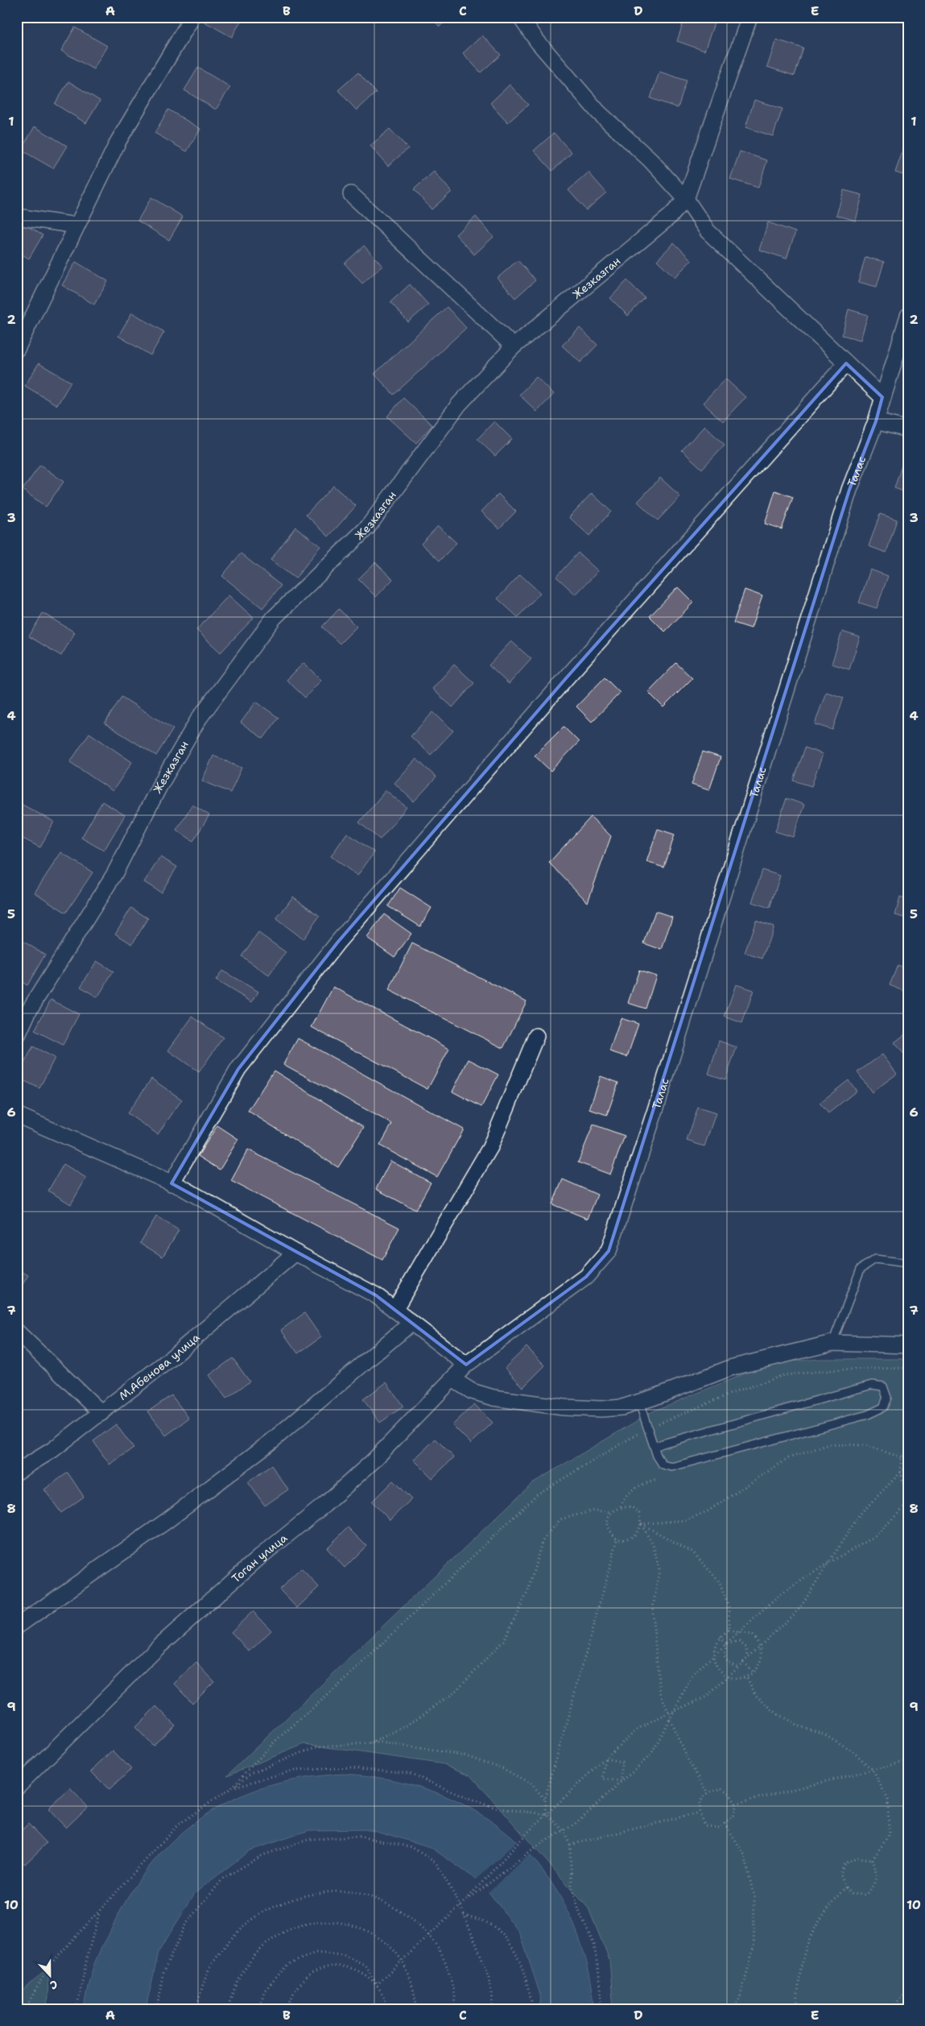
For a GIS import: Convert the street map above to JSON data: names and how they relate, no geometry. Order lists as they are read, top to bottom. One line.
{"streets":{"street":["Жезказган","Талас","М.Абенова улица","Тоган улица"]},"crossings":[["Талас","Тоган улица"]],"north":"bottom","grid":{"columns":["A","B","C","D","E"],"rows":["1","2","3","4","5","6","7","8","9","10"]}}
